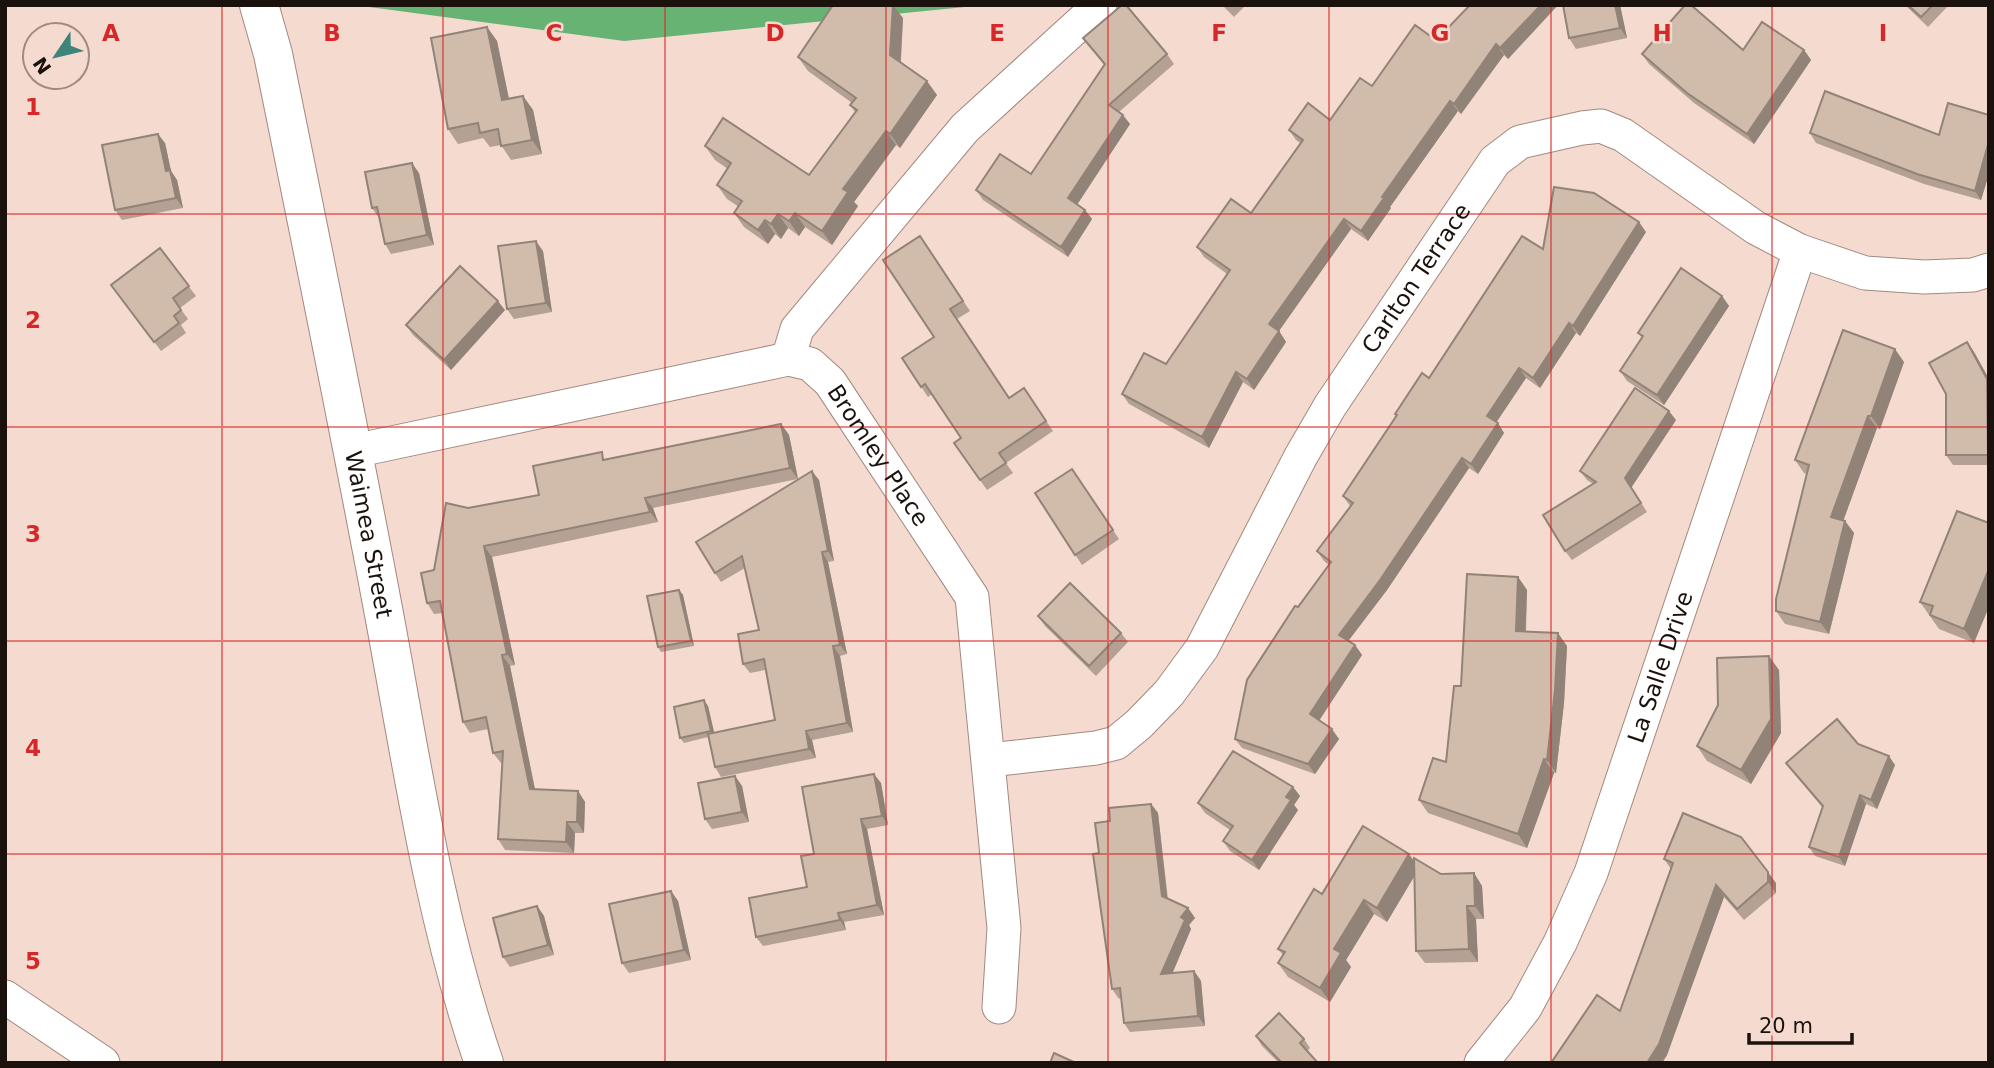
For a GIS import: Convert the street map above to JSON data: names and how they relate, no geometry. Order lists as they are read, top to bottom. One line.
{"streets":{"main road":["Waimea Street"],"street":["Carlton Terrace","Bromley Place","La Salle Drive"]},"crossings":[["Carlton Terrace","Bromley Place"],["Carlton Terrace","La Salle Drive"]],"scale_bar":"20 m","north":"bottom left","grid":{"columns":["A","B","C","D","E","F","G","H","I"],"rows":["1","2","3","4","5"]}}
